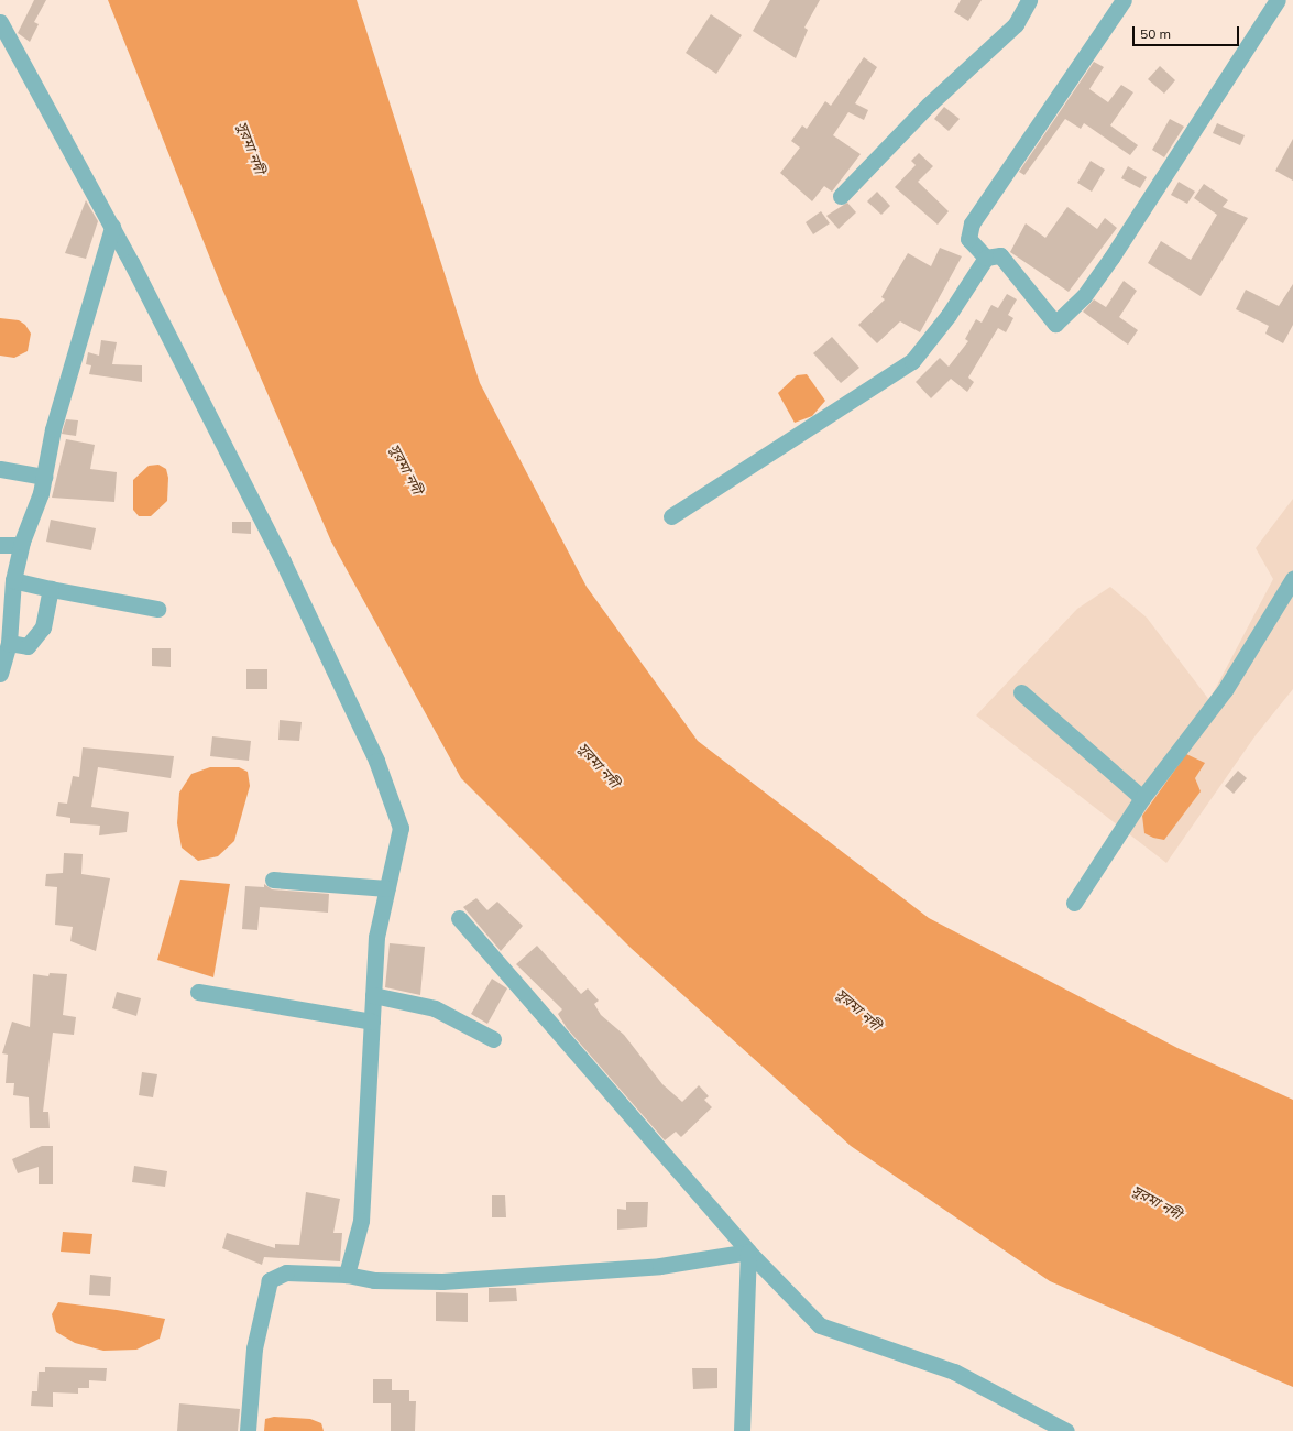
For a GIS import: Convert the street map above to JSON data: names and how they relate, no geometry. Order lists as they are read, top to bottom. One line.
{"water":["সুরমা নদী"],"scale_bar":"50 m"}
